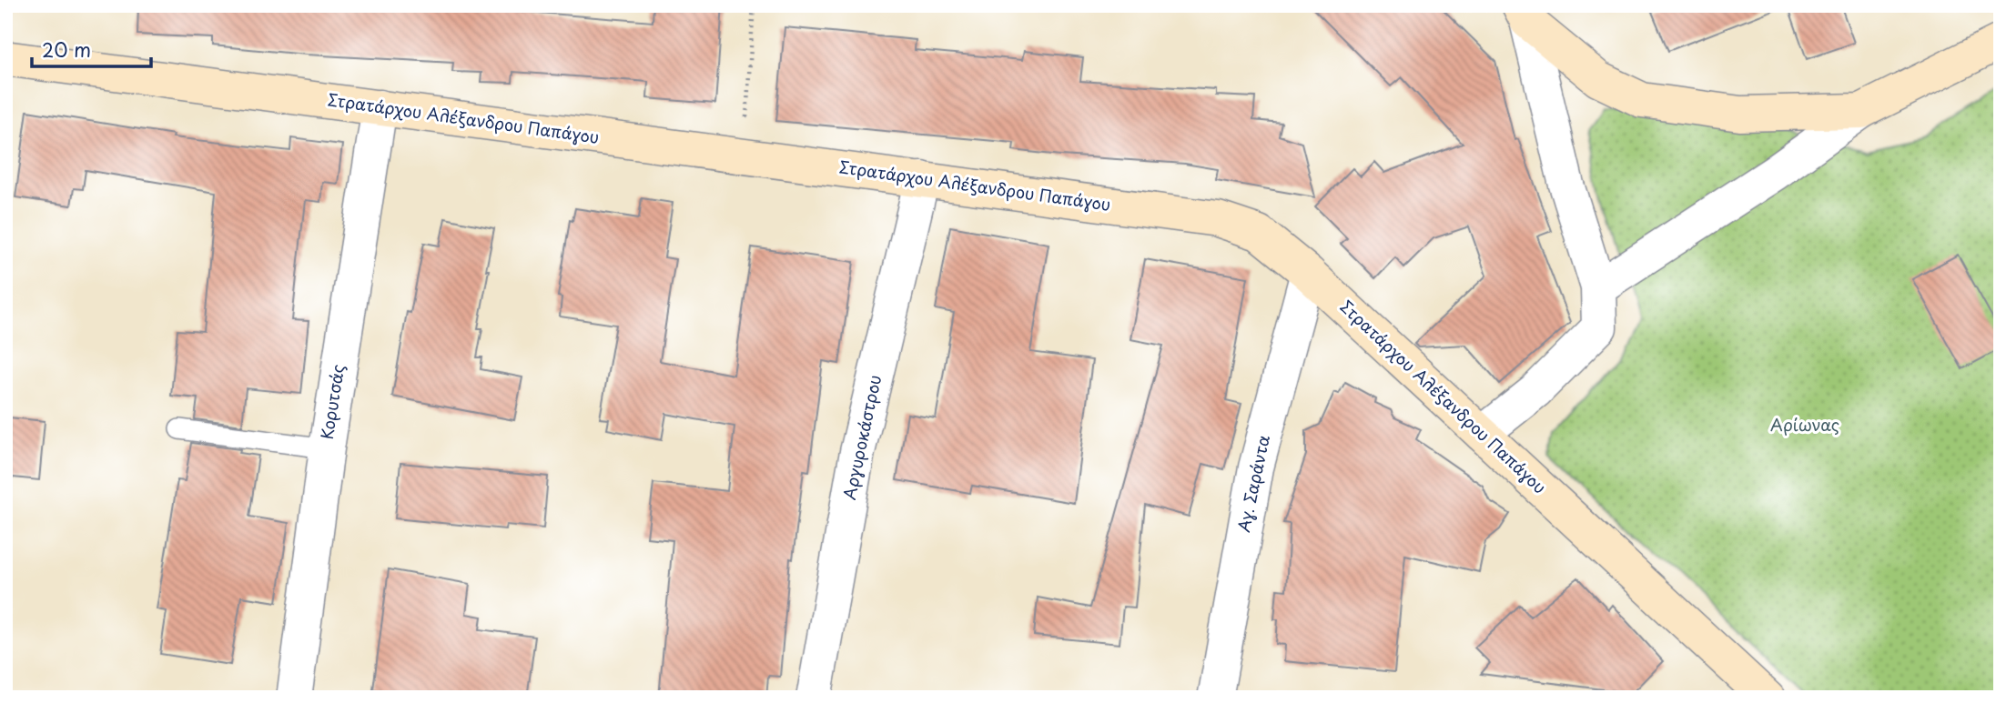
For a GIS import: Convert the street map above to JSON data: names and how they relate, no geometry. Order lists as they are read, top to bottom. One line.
{"streets":{"street":["Στρατάρχου Αλέξανδρου Παπάγου","Κορυτσάς","Αργυροκάστρου","Αγ. Σαράντα"]},"crossings":[["Στρατάρχου Αλέξανδρου Παπάγου","Κορυτσάς"],["Στρατάρχου Αλέξανδρου Παπάγου","Αργυροκάστρου"],["Στρατάρχου Αλέξανδρου Παπάγου","Αγ. Σαράντα"]],"parks":["Αρίωνας"],"scale_bar":"20 m"}
